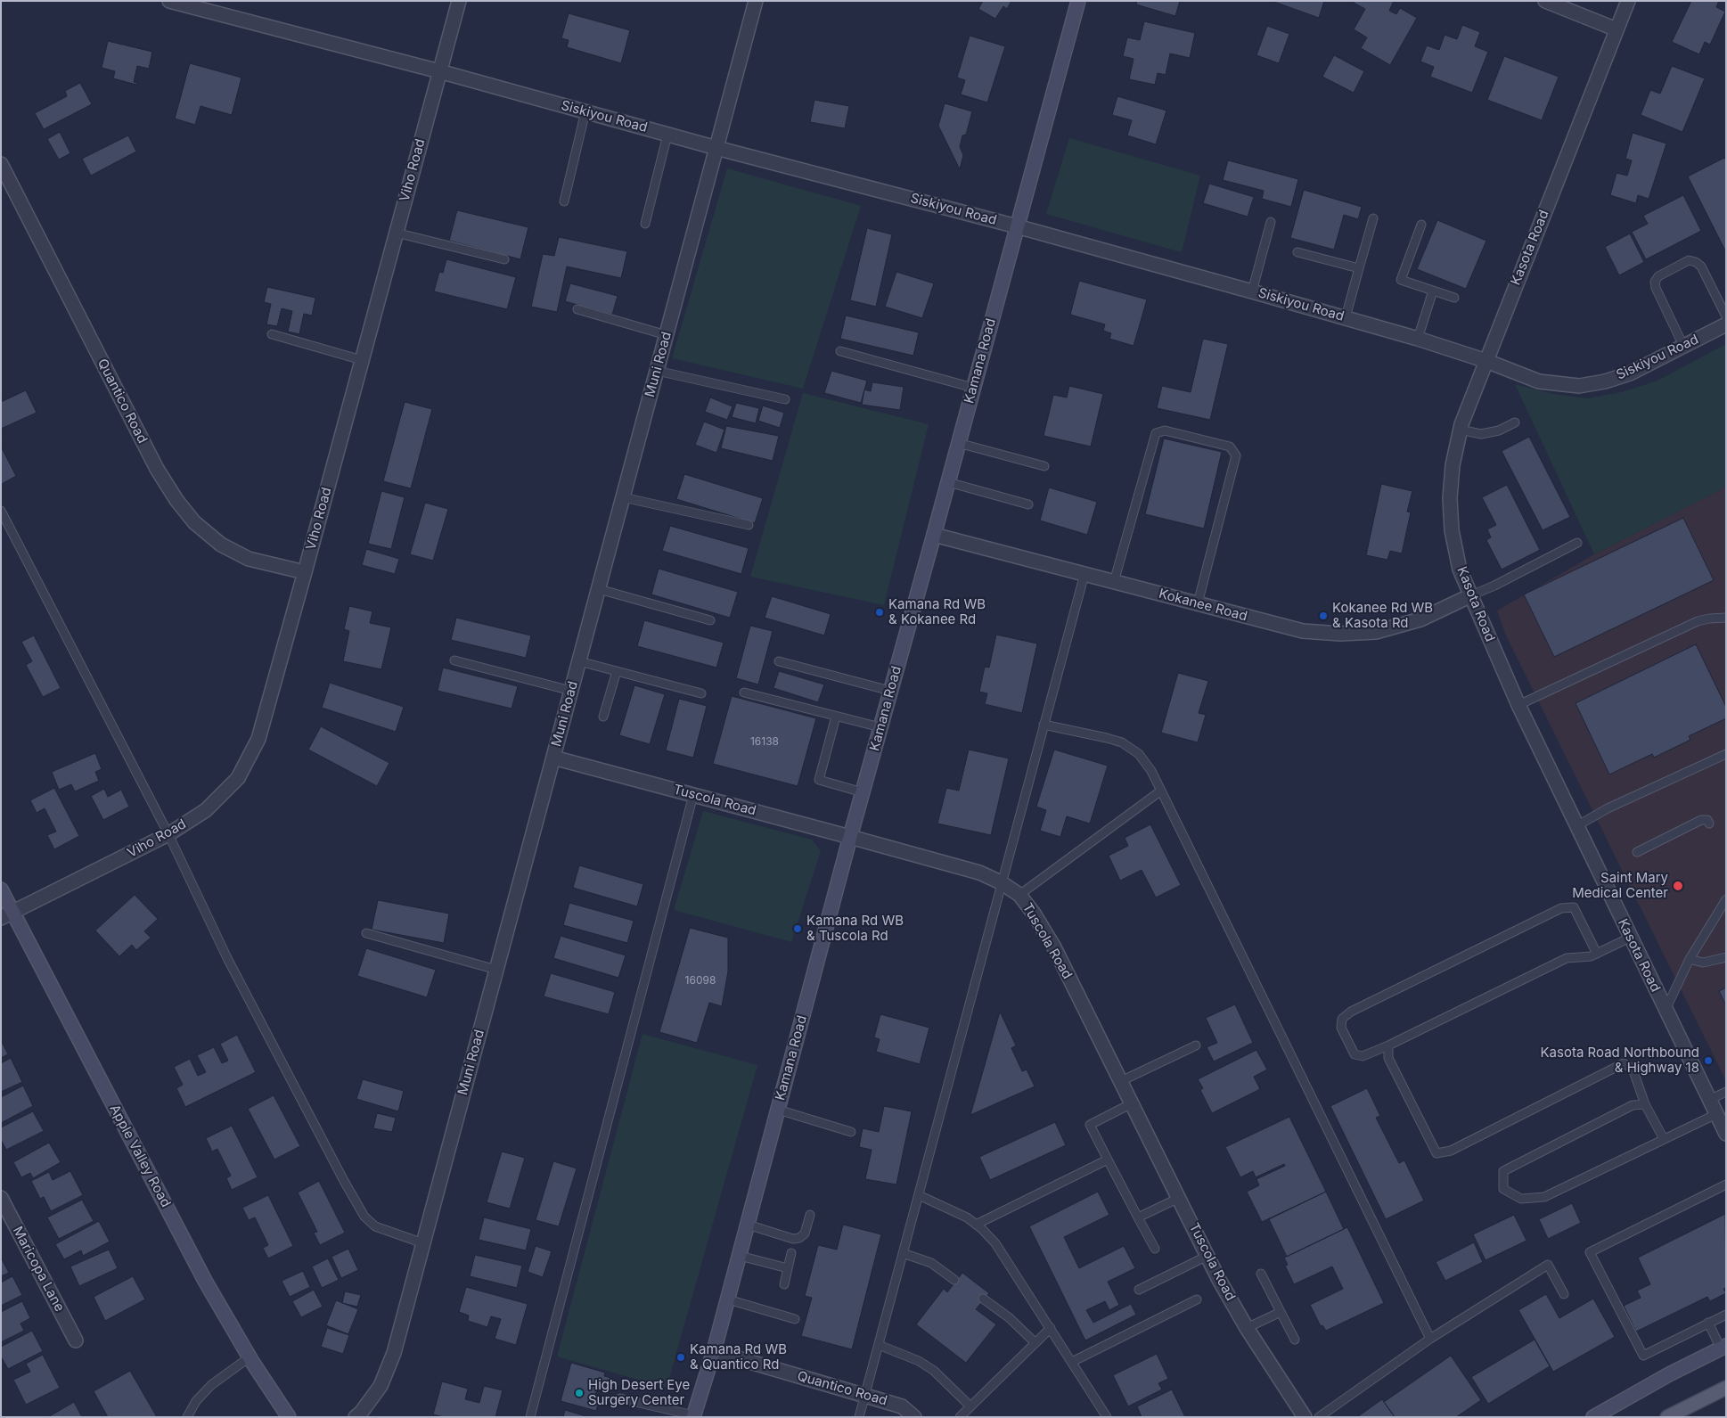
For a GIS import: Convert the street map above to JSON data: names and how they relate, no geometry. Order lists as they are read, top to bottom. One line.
{"streets":{"street":["Siskiyou Road","Viho Road","Kasota Road","Kamana Road","Muni Road","Quantico Road","Kokanee Road","Tuscola Road","Apple Valley Road","Maricopa Lane"]},"crossings":[["Siskiyou Road","Viho Road"],["Siskiyou Road","Kasota Road"],["Siskiyou Road","Kamana Road"],["Siskiyou Road","Muni Road"],["Viho Road","Quantico Road"],["Viho Road","Apple Valley Road"],["Kasota Road","Kokanee Road"],["Kamana Road","Quantico Road"],["Kamana Road","Kokanee Road"],["Kamana Road","Tuscola Road"],["Muni Road","Tuscola Road"]],"places":["Kamana Rd WB & Kokanee Rd","Kokanee Rd WB & Kasota Rd","Saint Mary Medical Center","Kamana Rd WB & Tuscola Rd","Kasota Road Northbound & Highway 18","Kamana Rd WB & Quantico Rd","High Desert Eye Surgery Center"],"house_numbers":["16138","16098"]}
